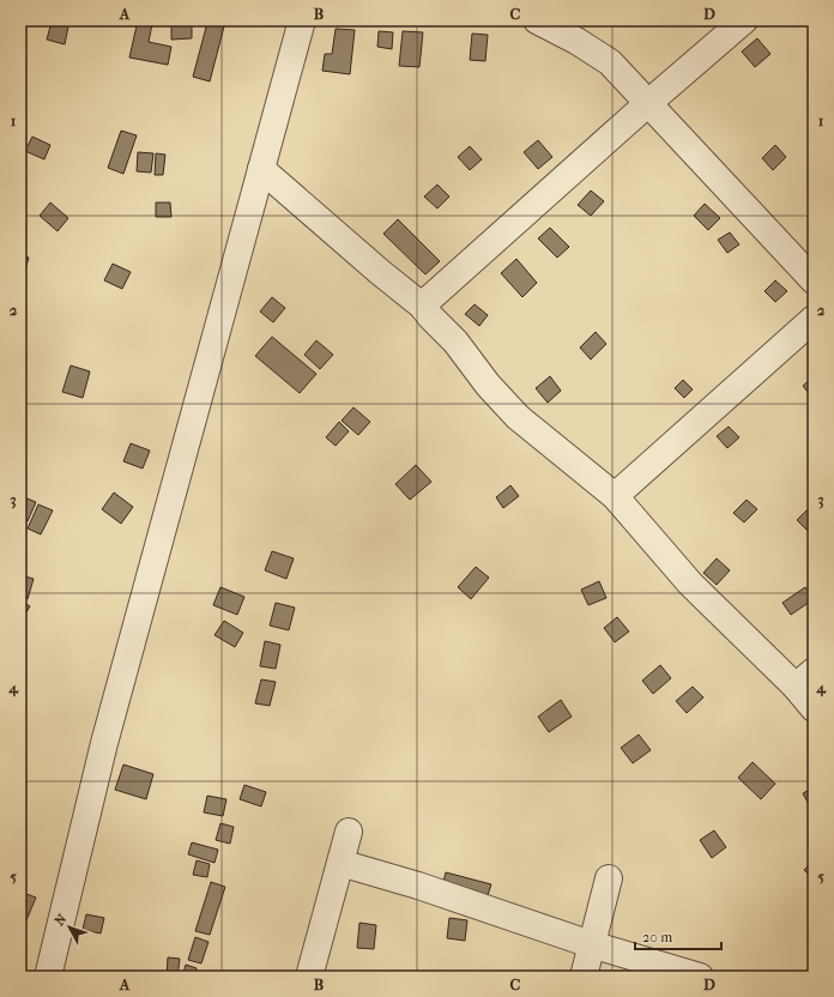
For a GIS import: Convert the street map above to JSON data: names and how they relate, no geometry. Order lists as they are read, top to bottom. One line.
{"scale_bar":"20 m","north":"top left","grid":{"columns":["A","B","C","D"],"rows":["1","2","3","4","5"]}}
